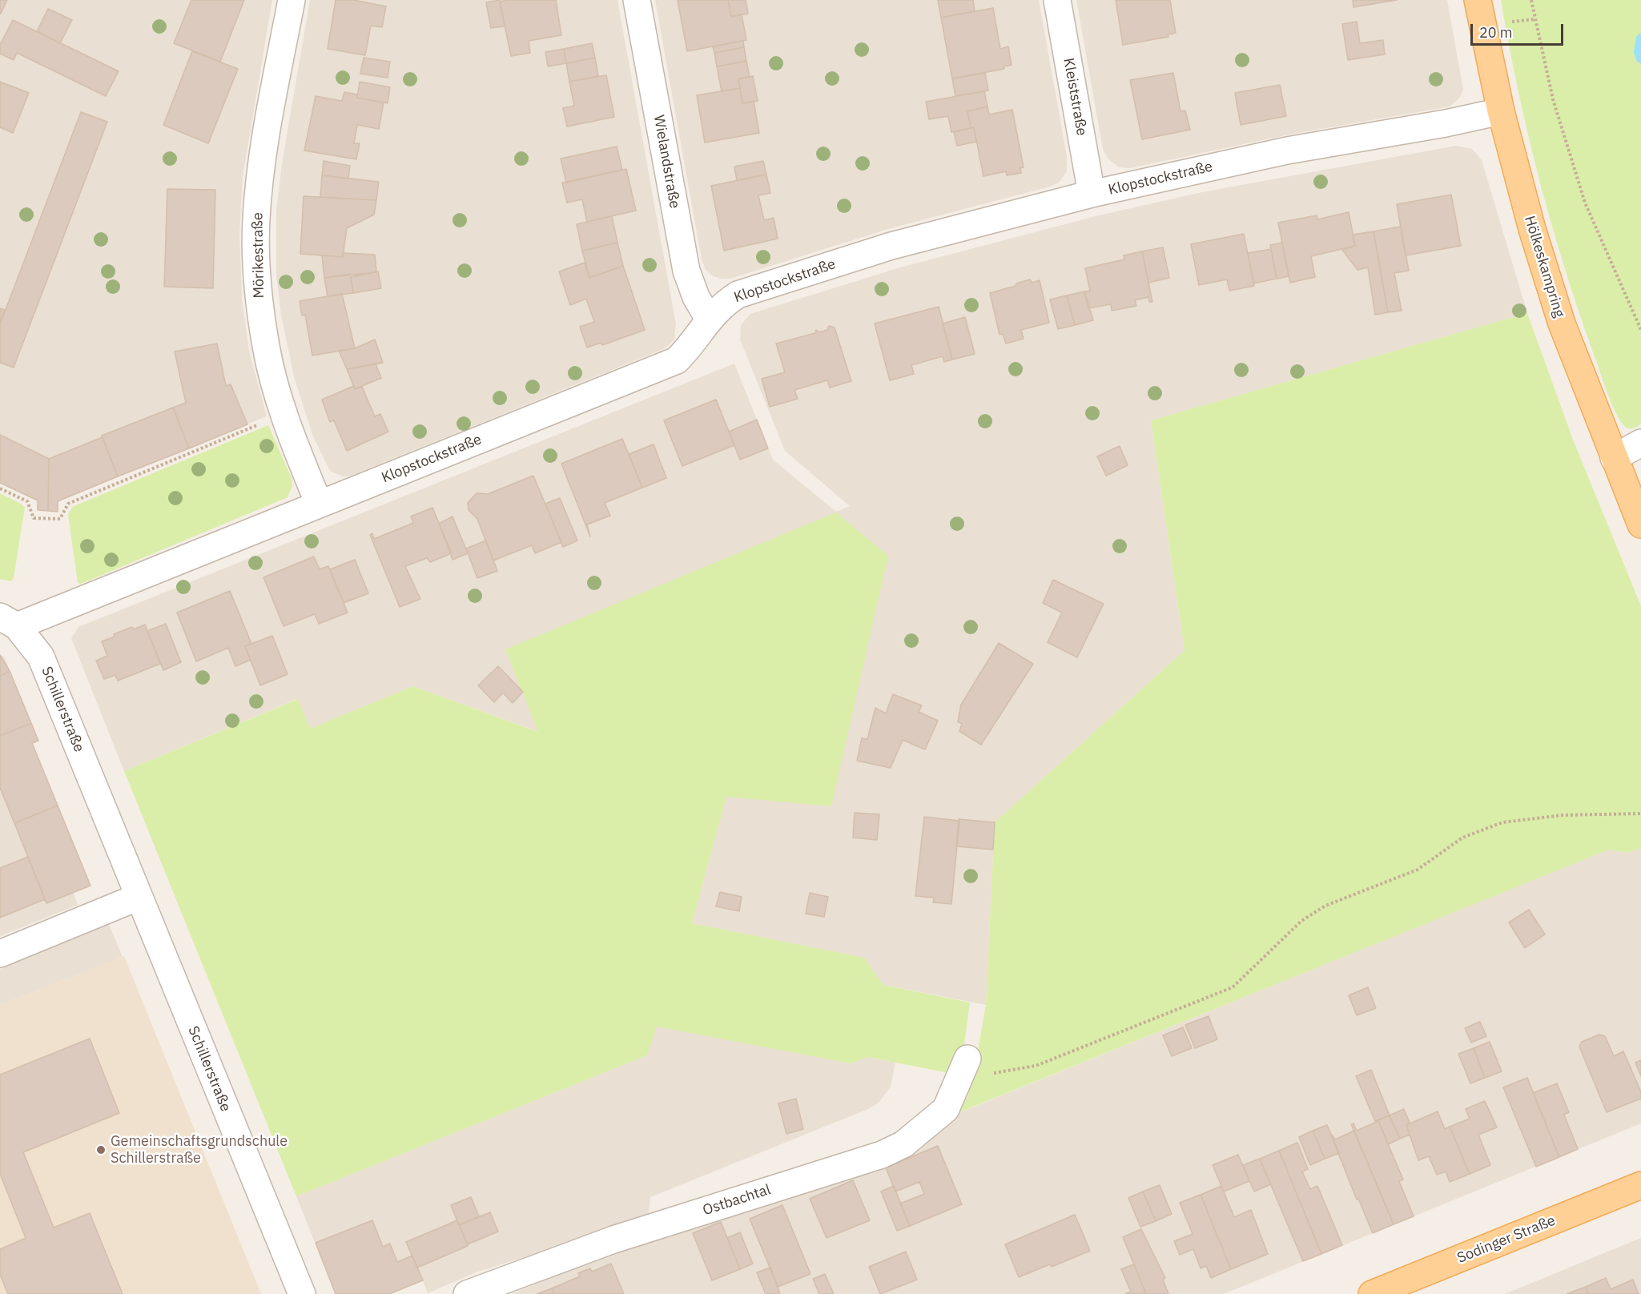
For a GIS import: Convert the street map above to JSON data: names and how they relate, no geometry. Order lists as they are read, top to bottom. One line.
{"streets":{"main road":["Hölkeskampring","Sodinger Straße"],"street":["Kleiststraße","Wielandstraße","Klopstockstraße","Mörikestraße","Schillerstraße","Ostbachtal"]},"crossings":[["Kleiststraße","Klopstockstraße"],["Wielandstraße","Klopstockstraße"],["Klopstockstraße","Mörikestraße"],["Klopstockstraße","Hölkeskampring"],["Klopstockstraße","Schillerstraße"]],"places":["Gemeinschaftsgrundschule Schillerstraße"],"scale_bar":"20 m"}
